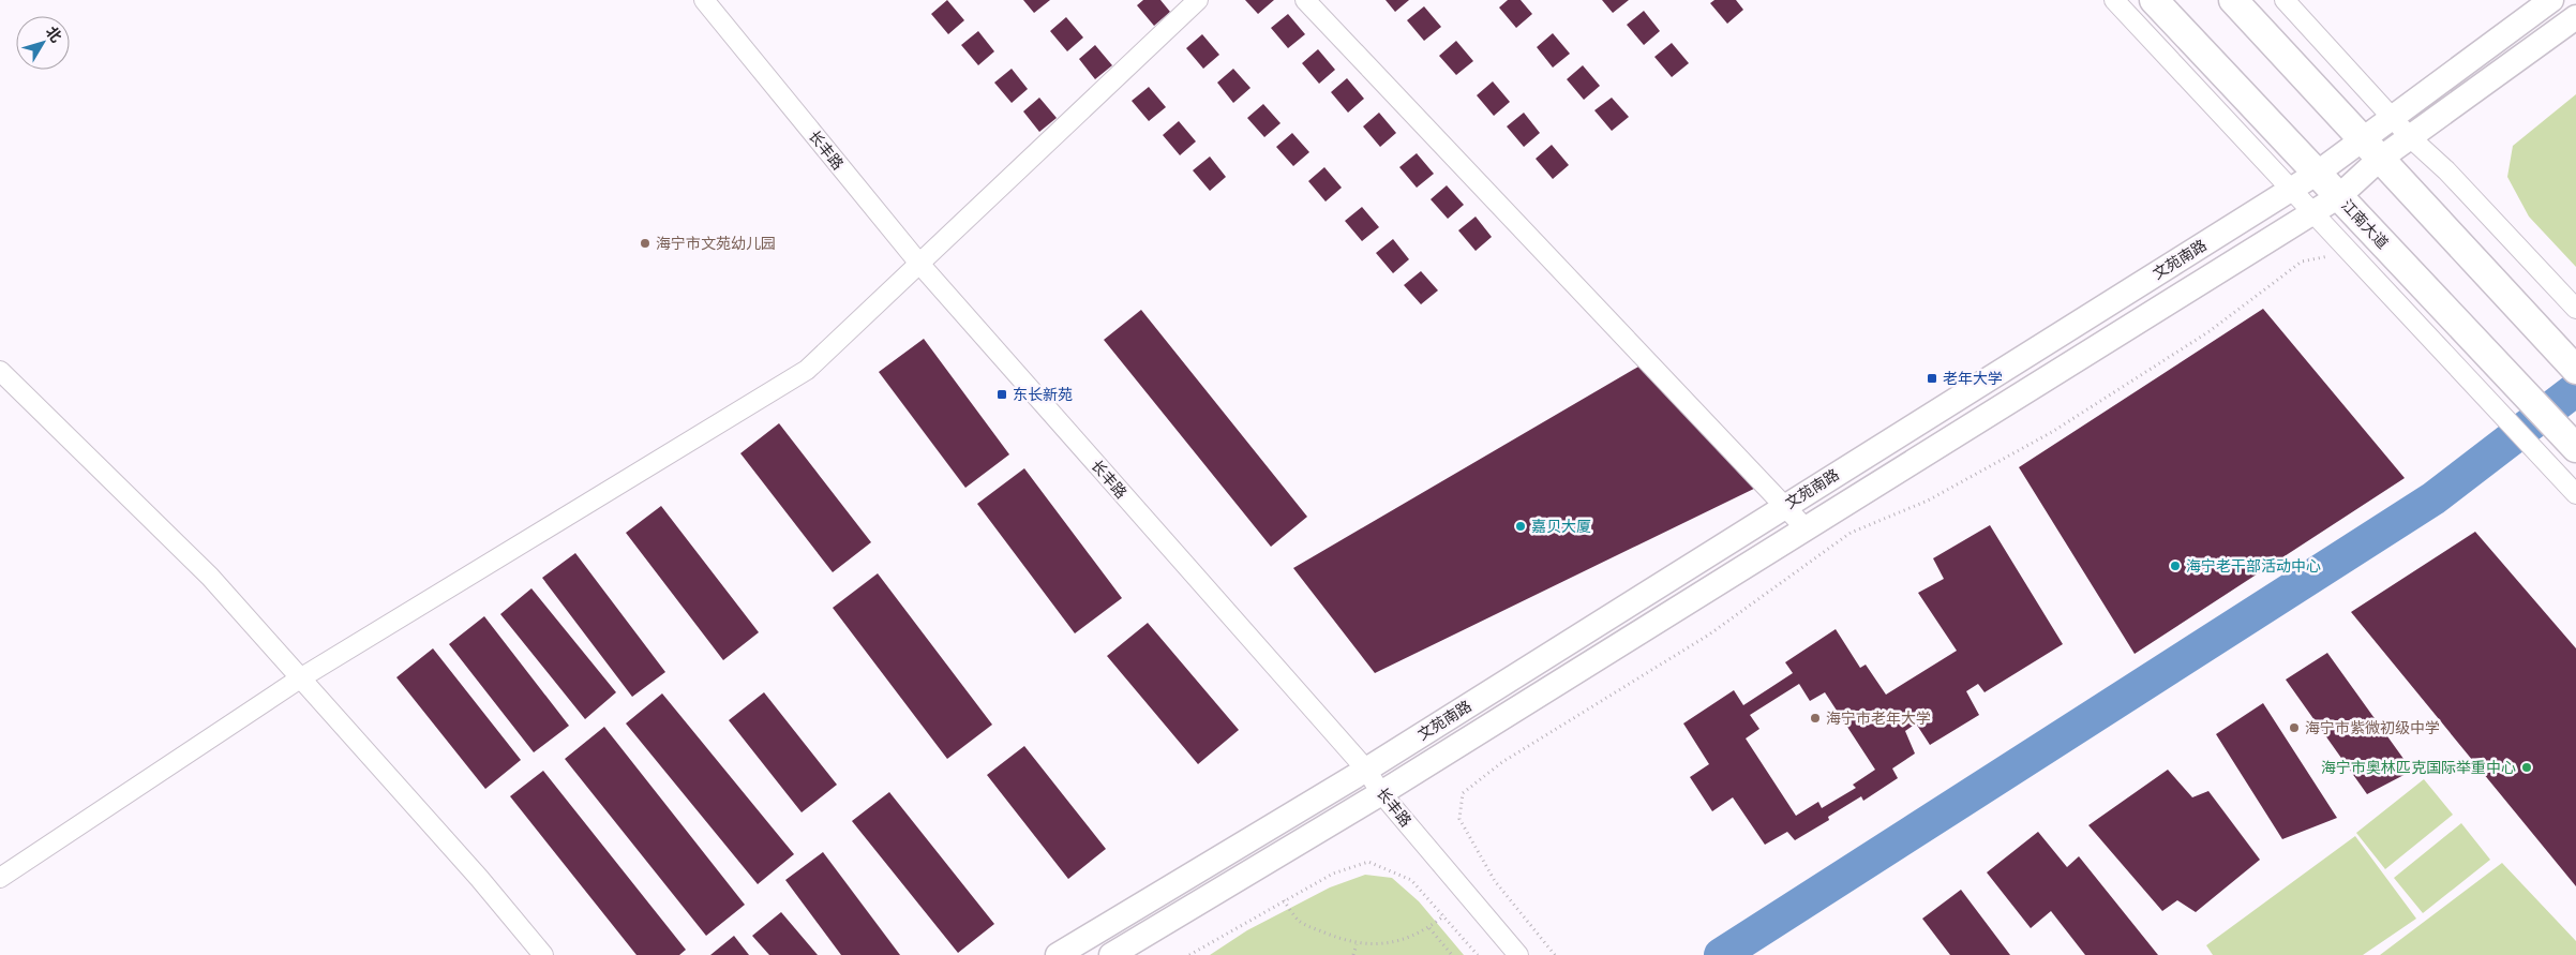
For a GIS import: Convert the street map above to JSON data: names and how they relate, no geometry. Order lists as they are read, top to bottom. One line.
{"streets":{"highway":["江南大道"],"main road":["文苑南路"],"street":["长丰路"]},"crossings":[["长丰路","文苑南路"],["江南大道","文苑南路"]],"places":{"other":["海宁市文苑幼儿园","嘉贝大厦","海宁老干部活动中心","海宁市老年大学","海宁市紫微初级中学","海宁市奥林匹克国际举重中心"],"transit":["老年大学","东长新苑"]},"north":"top right"}
